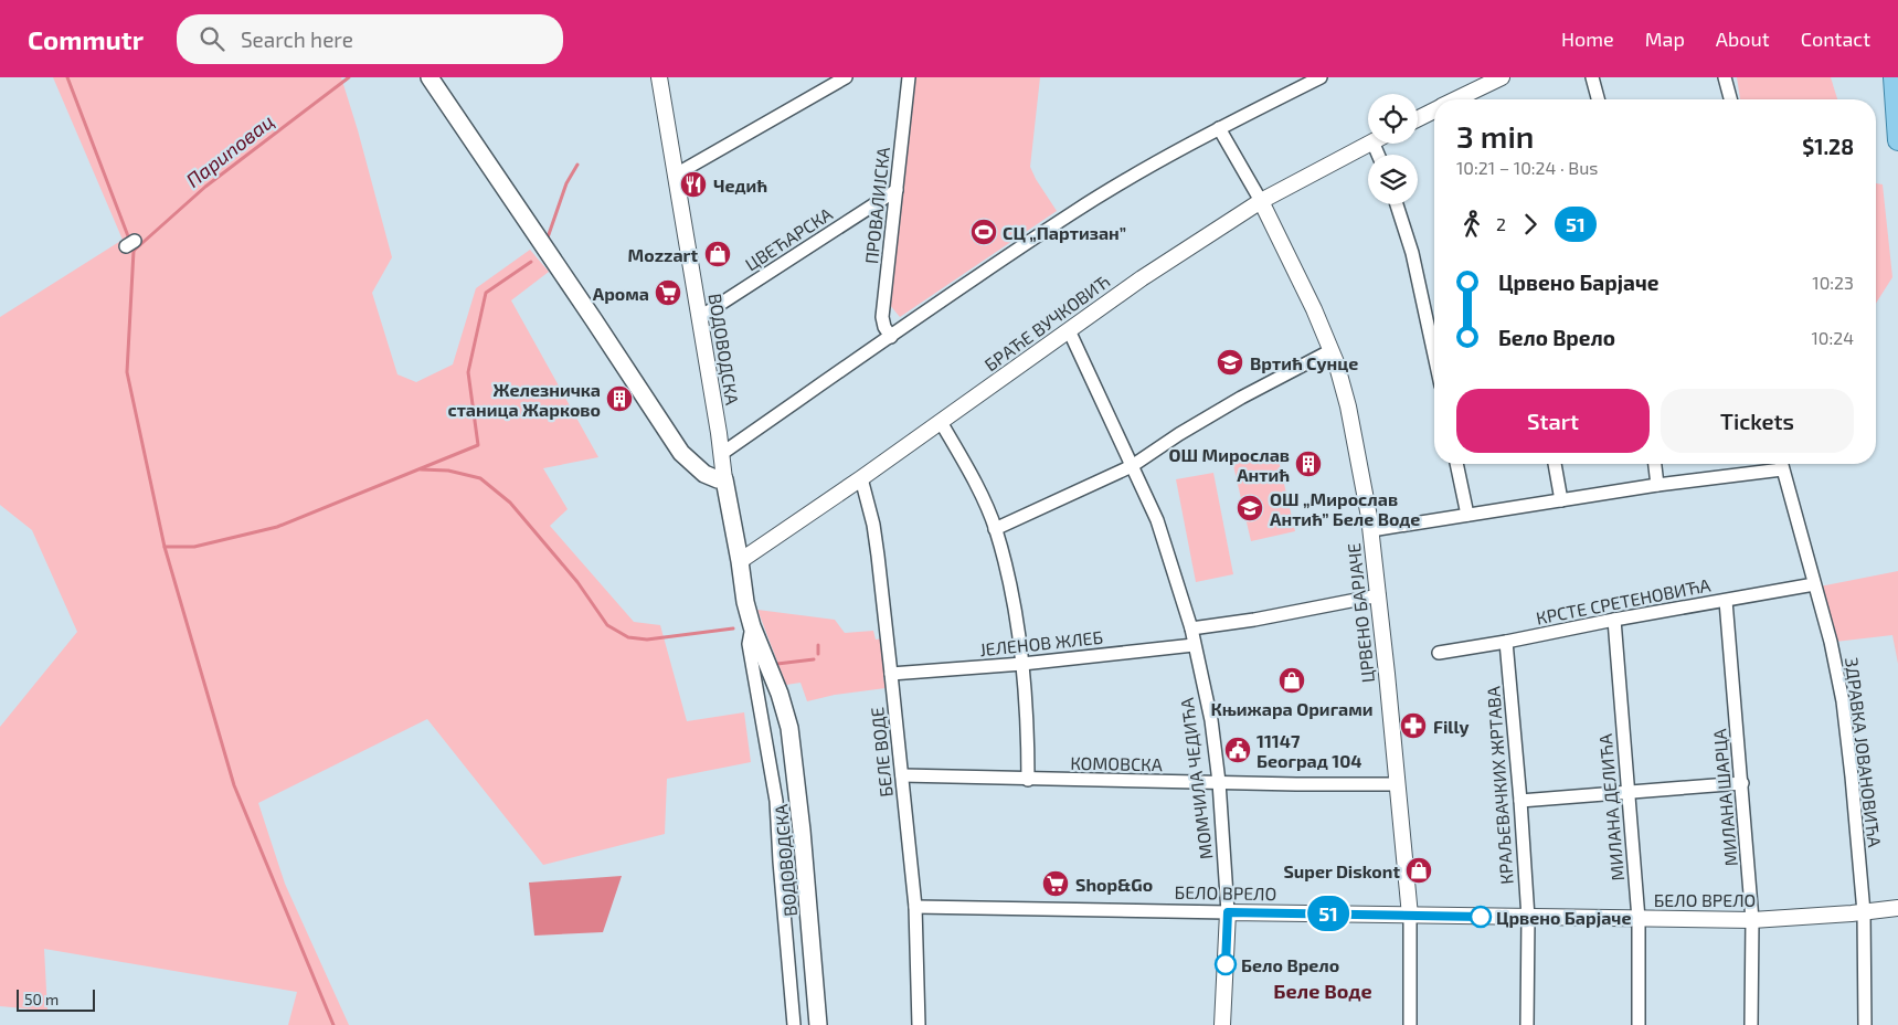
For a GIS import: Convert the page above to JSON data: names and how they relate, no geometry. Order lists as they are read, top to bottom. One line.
{"streets":{"main road":["ВОДОВОДСКА"],"street":["ПРОВАЛИЈСКА","ЦВЕЋАРСКА","БРАЋЕ ВУЧКОВИЋ","КРСТЕ СРЕТЕНОВИЋА","ЦРВЕНО БАРЈАЧЕ","ЈЕЛЕНОВ ЖЛЕБ","БЕЛЕ ВОДЕ","ЗДРАВКА ЈОВАНОВИЋА","КОМОВСКА","МОМЧИЛА ЧЕДИЋА","КРАЉЕВАЧКИХ ЖРТАВА","МИЛАНА ШАРЦА","МИЛАНА ДЕЛИЋА","БЕЛО ВРЕЛО"]},"crossings":[["ПРОВАЛИЈСКА","ЦВЕЋАРСКА"],["ЦВЕЋАРСКА","ВОДОВОДСКА"],["БРАЋЕ ВУЧКОВИЋ","ВОДОВОДСКА"],["БРАЋЕ ВУЧКОВИЋ","ЦРВЕНО БАРЈАЧЕ"],["БРАЋЕ ВУЧКОВИЋ","БЕЛЕ ВОДЕ"],["БРАЋЕ ВУЧКОВИЋ","МОМЧИЛА ЧЕДИЋА"],["КРСТЕ СРЕТЕНОВИЋА","ЗДРАВКА ЈОВАНОВИЋА"],["КРСТЕ СРЕТЕНОВИЋА","КРАЉЕВАЧКИХ ЖРТАВА"],["КРСТЕ СРЕТЕНОВИЋА","МИЛАНА ШАРЦА"],["КРСТЕ СРЕТЕНОВИЋА","МИЛАНА ДЕЛИЋА"],["ЦРВЕНО БАРЈАЧЕ","КОМОВСКА"],["ЦРВЕНО БАРЈАЧЕ","БЕЛО ВРЕЛО"],["ЈЕЛЕНОВ ЖЛЕБ","БЕЛЕ ВОДЕ"],["ЈЕЛЕНОВ ЖЛЕБ","МОМЧИЛА ЧЕДИЋА"],["БЕЛЕ ВОДЕ","КОМОВСКА"],["БЕЛЕ ВОДЕ","БЕЛО ВРЕЛО"],["ЗДРАВКА ЈОВАНОВИЋА","БЕЛО ВРЕЛО"],["КОМОВСКА","МОМЧИЛА ЧЕДИЋА"],["МОМЧИЛА ЧЕДИЋА","БЕЛО ВРЕЛО"],["КРАЉЕВАЧКИХ ЖРТАВА","БЕЛО ВРЕЛО"],["МИЛАНА ШАРЦА","БЕЛО ВРЕЛО"],["МИЛАНА ДЕЛИЋА","БЕЛО ВРЕЛО"]],"districts":["Беле Воде"],"water":["Париповац"],"places":{"restaurant":["Чедић"],"sports":["СЦ „Партизан”"],"shop":["Mozzart","Књижара Оригами","Super Diskont"],"supermarket":["Арома","Shop&Go"],"school or university":["Вртић Сунце","ОШ „Мирослав Антић” Беле Воде"],"building":["Железничка станица Жарково","ОШ Мирослав Антић"],"pharmacy":["Filly"],"public building":["11147 Београд 104"],"other":["Црвено Барјаче","Бело Врело"]},"lines":["bus line 51"],"scale_bar":"50 m","page":{"header":"Commutr","search":"Search here","nav":["Home","Map","About","Contact"],"on_map":"51","heading":["3 min","10:21 – 10:24 · Bus","$1.28"],"legs":["2","51"],"list":[{"name":"Црвено Барјаче","value":"10:23"},{"name":"Бело Врело","value":"10:24"}],"buttons":["Start","Tickets"],"scale":"50 m"}}
